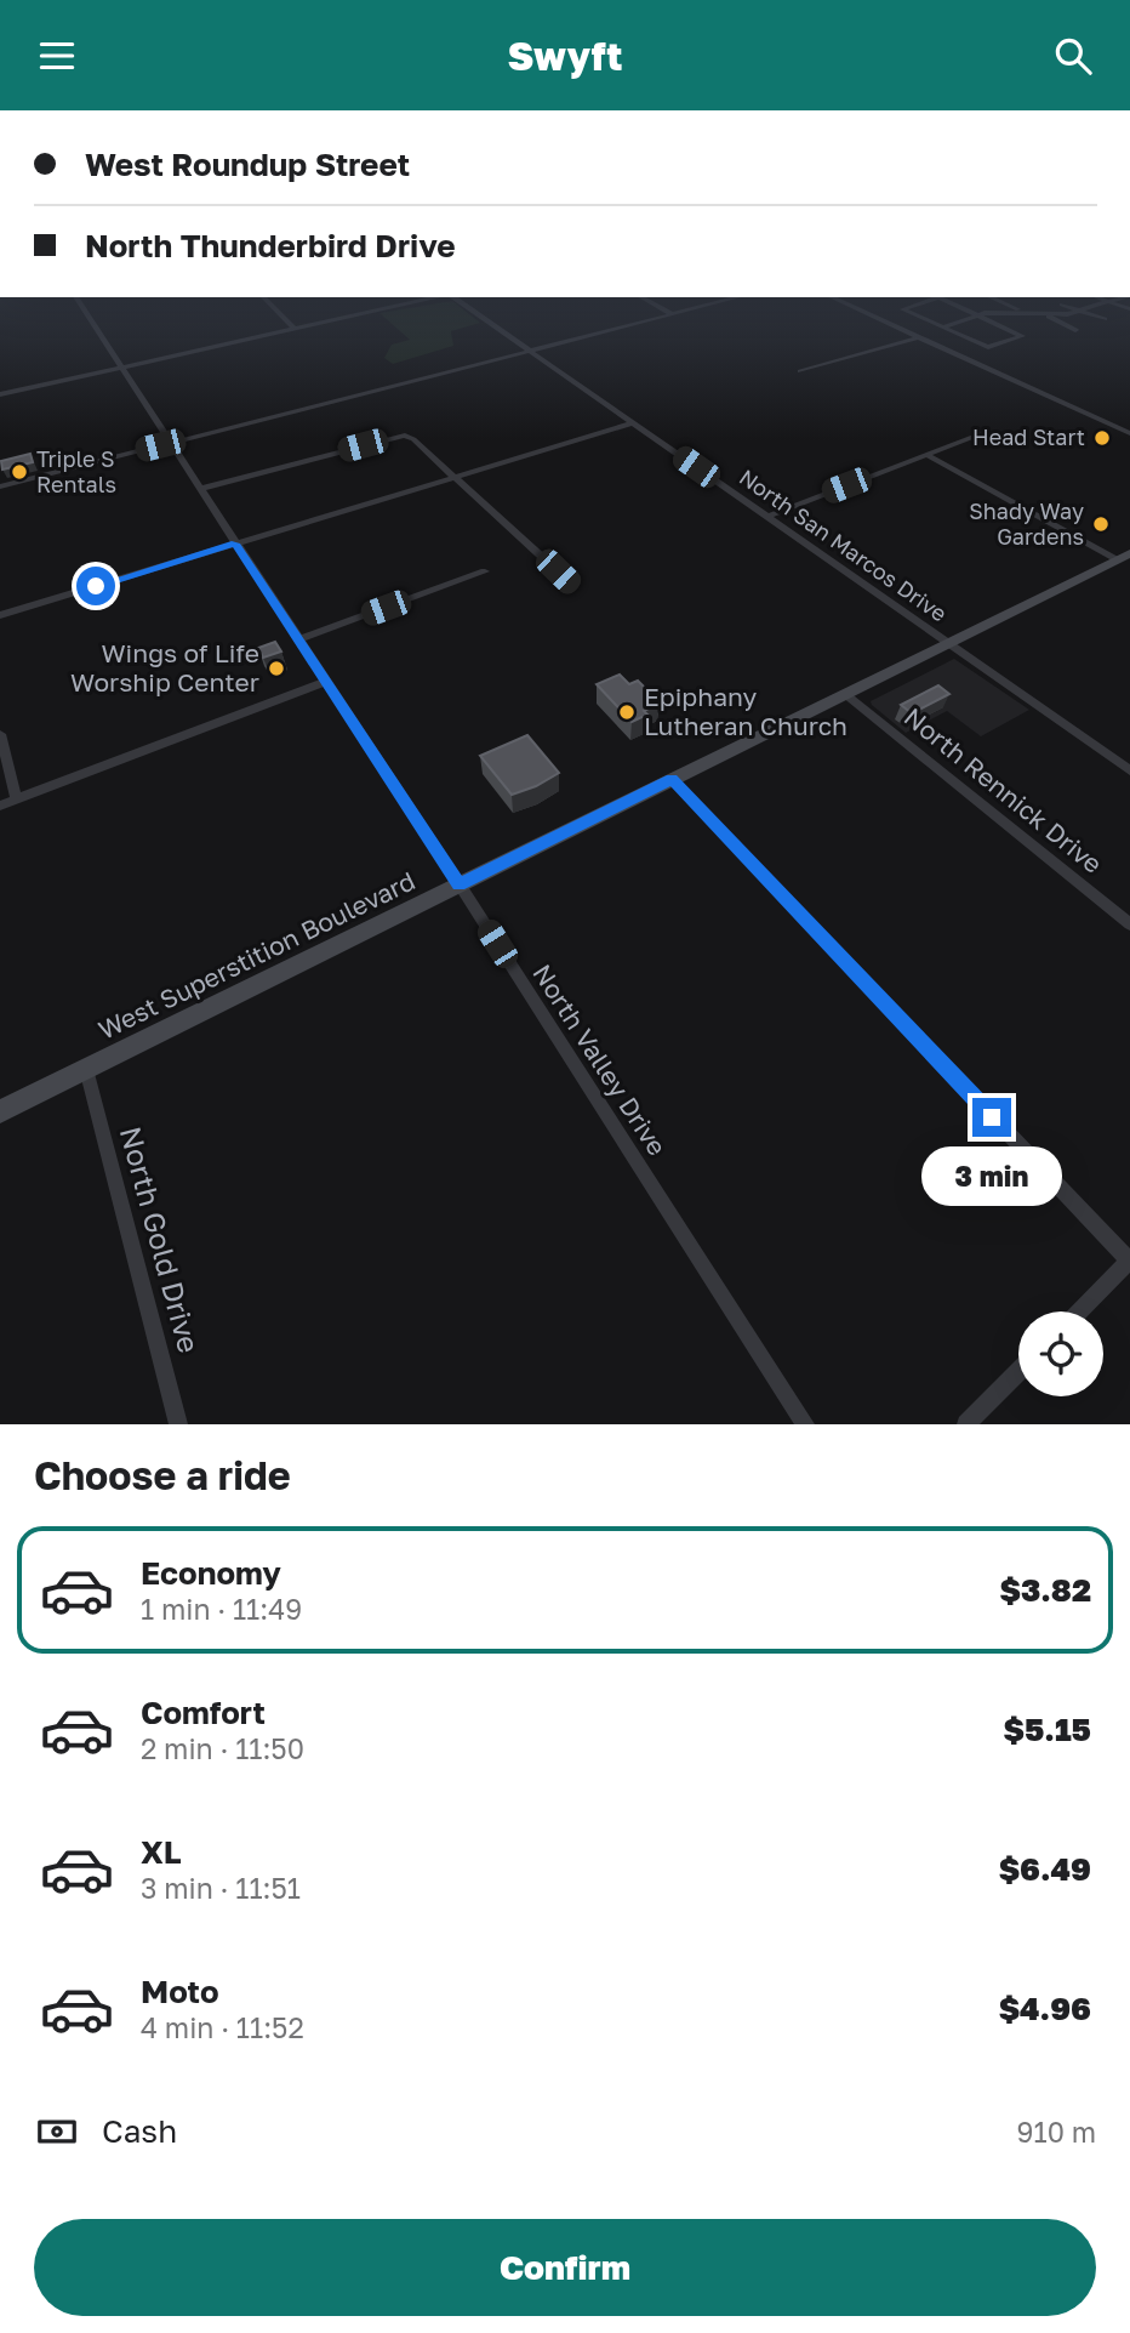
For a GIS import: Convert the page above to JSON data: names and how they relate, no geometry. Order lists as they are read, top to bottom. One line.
{"streets":{"main road":["West Superstition Boulevard"],"street":["North San Marcos Drive","North Rennick Drive","North Valley Drive","North Gold Drive"]},"crossings":[["North San Marcos Drive","West Superstition Boulevard"],["North Rennick Drive","West Superstition Boulevard"],["West Superstition Boulevard","North Valley Drive"],["West Superstition Boulevard","North Gold Drive"]],"places":["Head Start","Triple S Rentals","Shady Way Gardens","Wings of Life Worship Center","Epiphany Lutheran Church"],"page":{"header":"Swyft","banner":["West Roundup Street","North Thunderbird Drive"],"bubble":"3 min","heading":"Choose a ride","list":[{"name":"Economy","note":"1 min · 11:49","value":"$3.82"},{"name":"Comfort","note":"2 min · 11:50","value":"$5.15"},{"name":"XL","note":"3 min · 11:51","value":"$6.49"},{"name":"Moto","note":"4 min · 11:52","value":"$4.96"}],"pay":["Cash","910 m"],"buttons":"Confirm"}}
